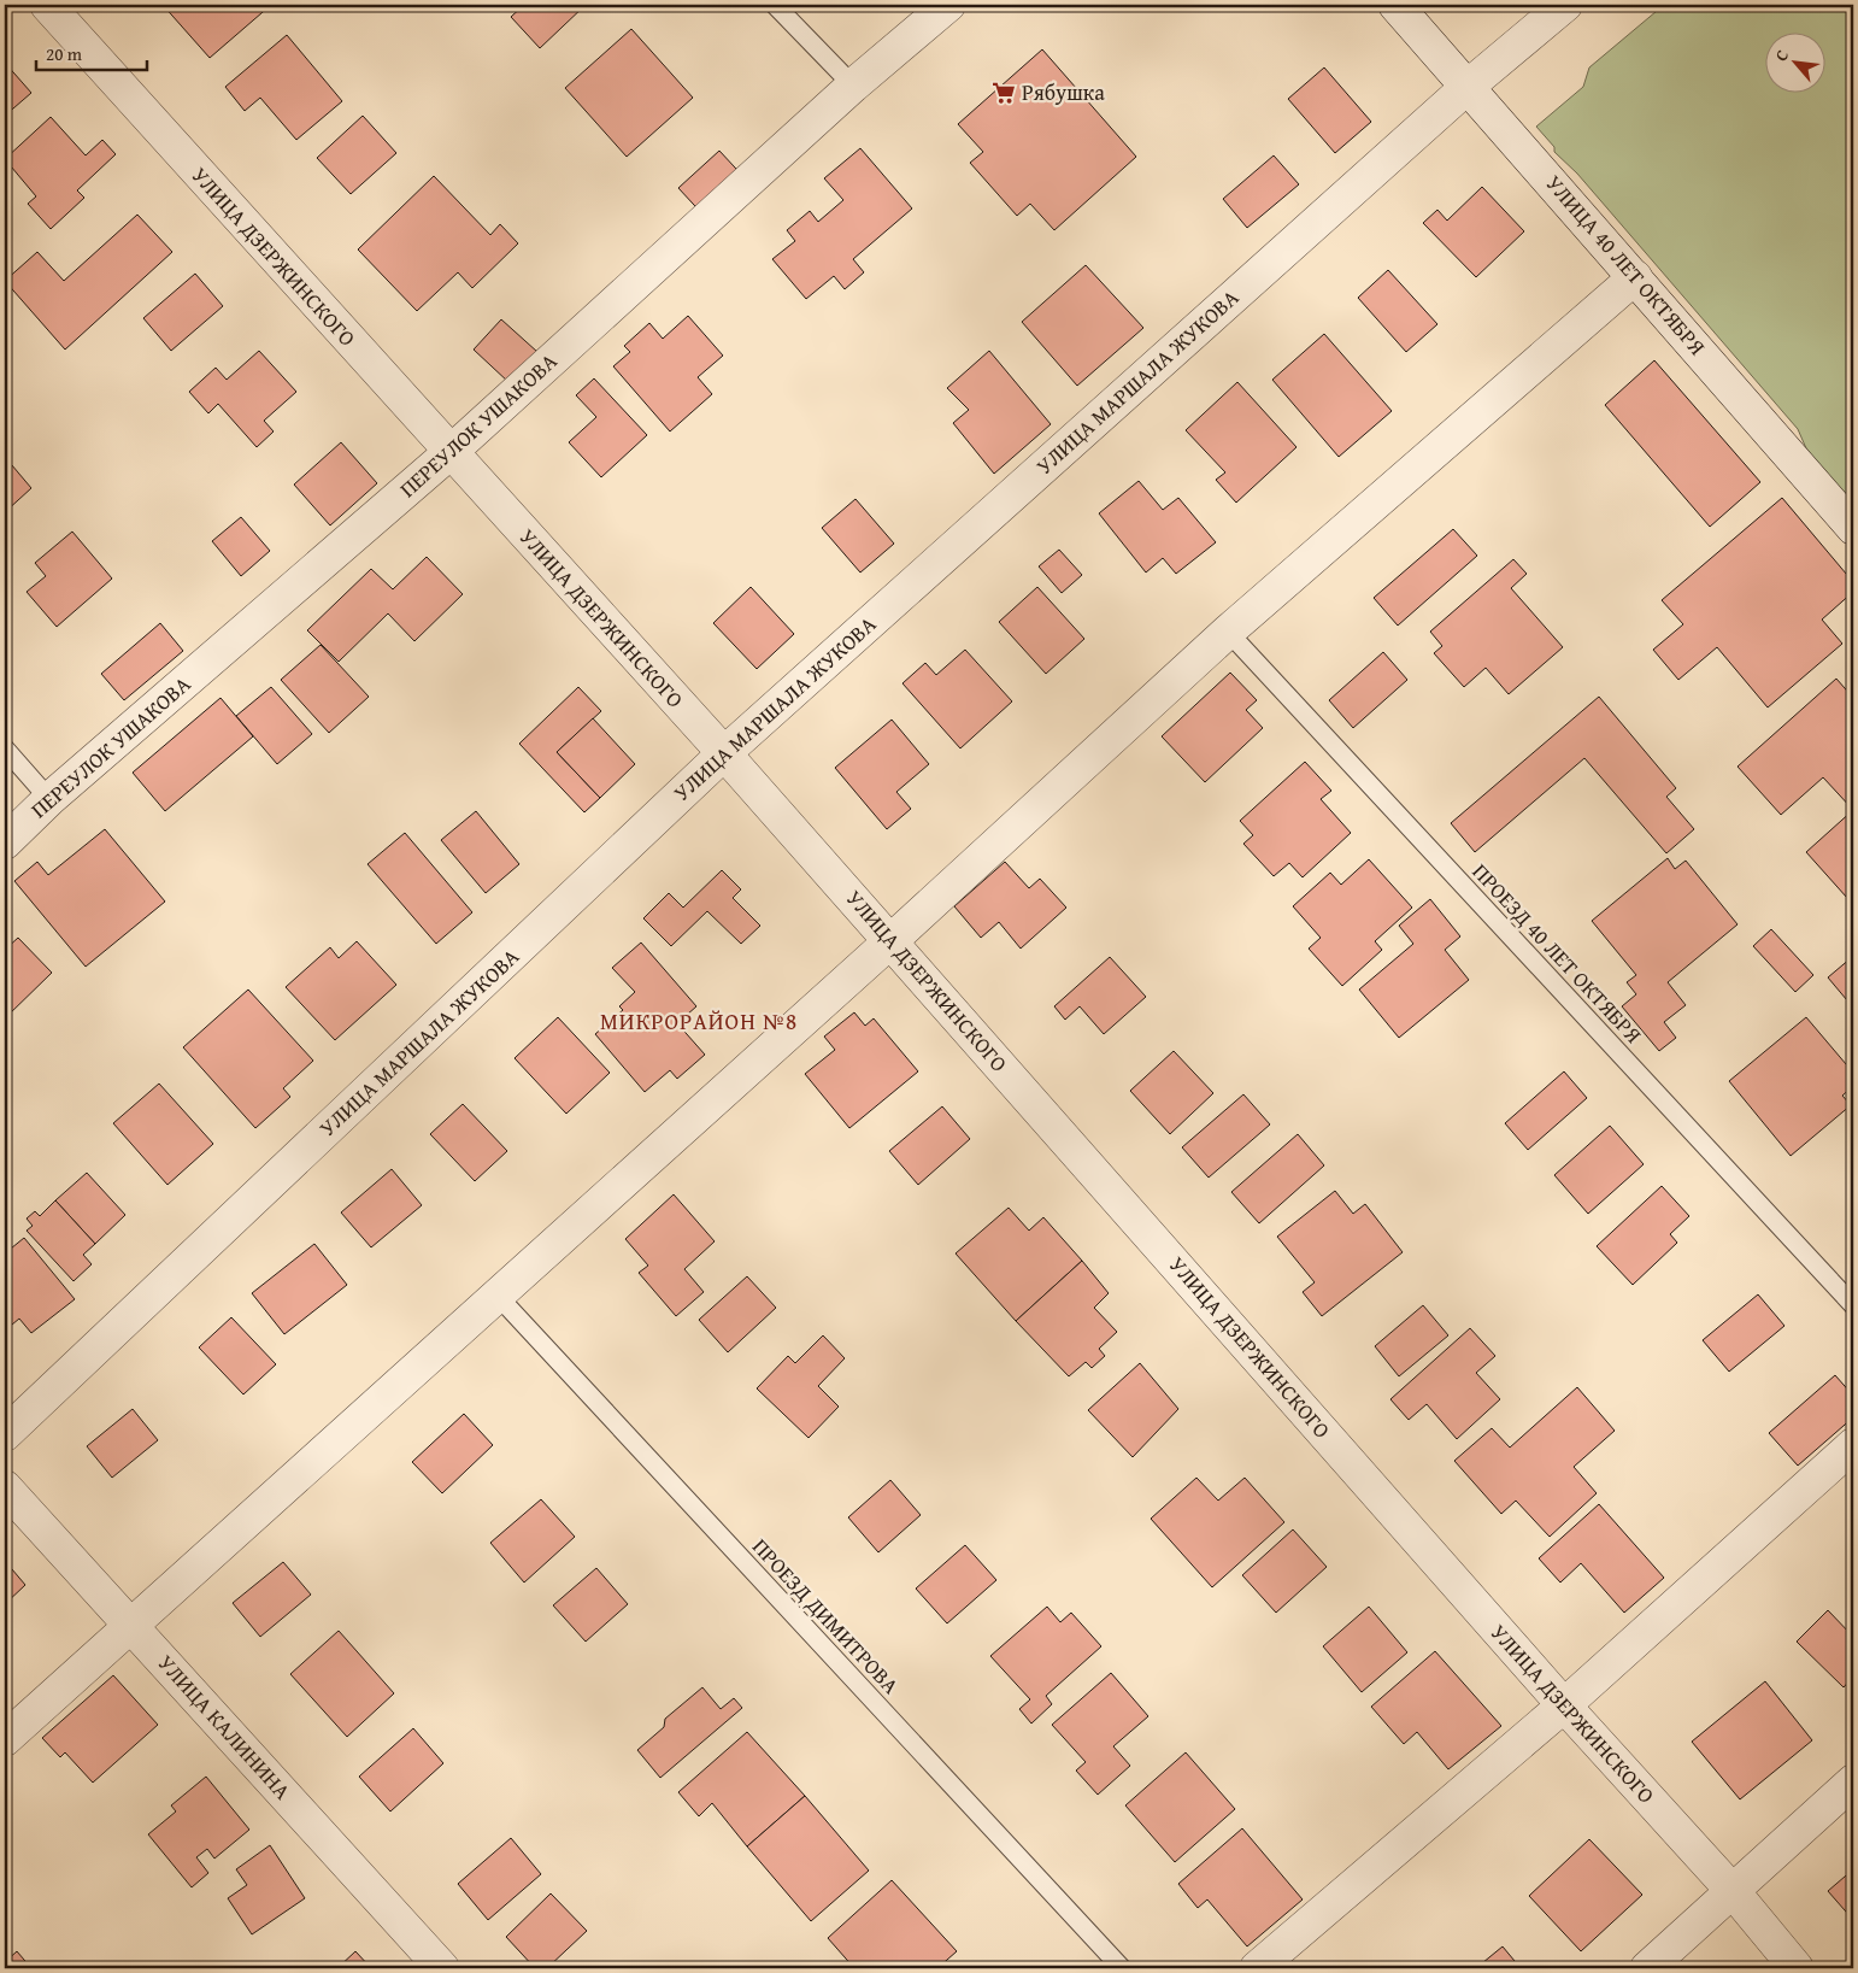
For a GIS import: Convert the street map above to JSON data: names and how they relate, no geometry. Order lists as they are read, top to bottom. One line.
{"streets":{"street":["УЛИЦА ДЗЕРЖИНСКОГО","УЛИЦА 40 ЛЕТ ОКТЯБРЯ","УЛИЦА МАРШАЛА ЖУКОВА","ПЕРЕУЛОК УШАКОВА","УЛИЦА КАЛИНИНА"],"lane":["ПРОЕЗД 40 ЛЕТ ОКТЯБРЯ","ПРОЕЗД ДИМИТРОВА"]},"crossings":[["УЛИЦА ДЗЕРЖИНСКОГО","УЛИЦА МАРШАЛА ЖУКОВА"],["УЛИЦА ДЗЕРЖИНСКОГО","ПЕРЕУЛОК УШАКОВА"],["УЛИЦА 40 ЛЕТ ОКТЯБРЯ","УЛИЦА МАРШАЛА ЖУКОВА"]],"districts":["МИКРОРАЙОН №8"],"places":{"supermarket":["Рябушка"]},"scale_bar":"20 m","north":"top left"}
